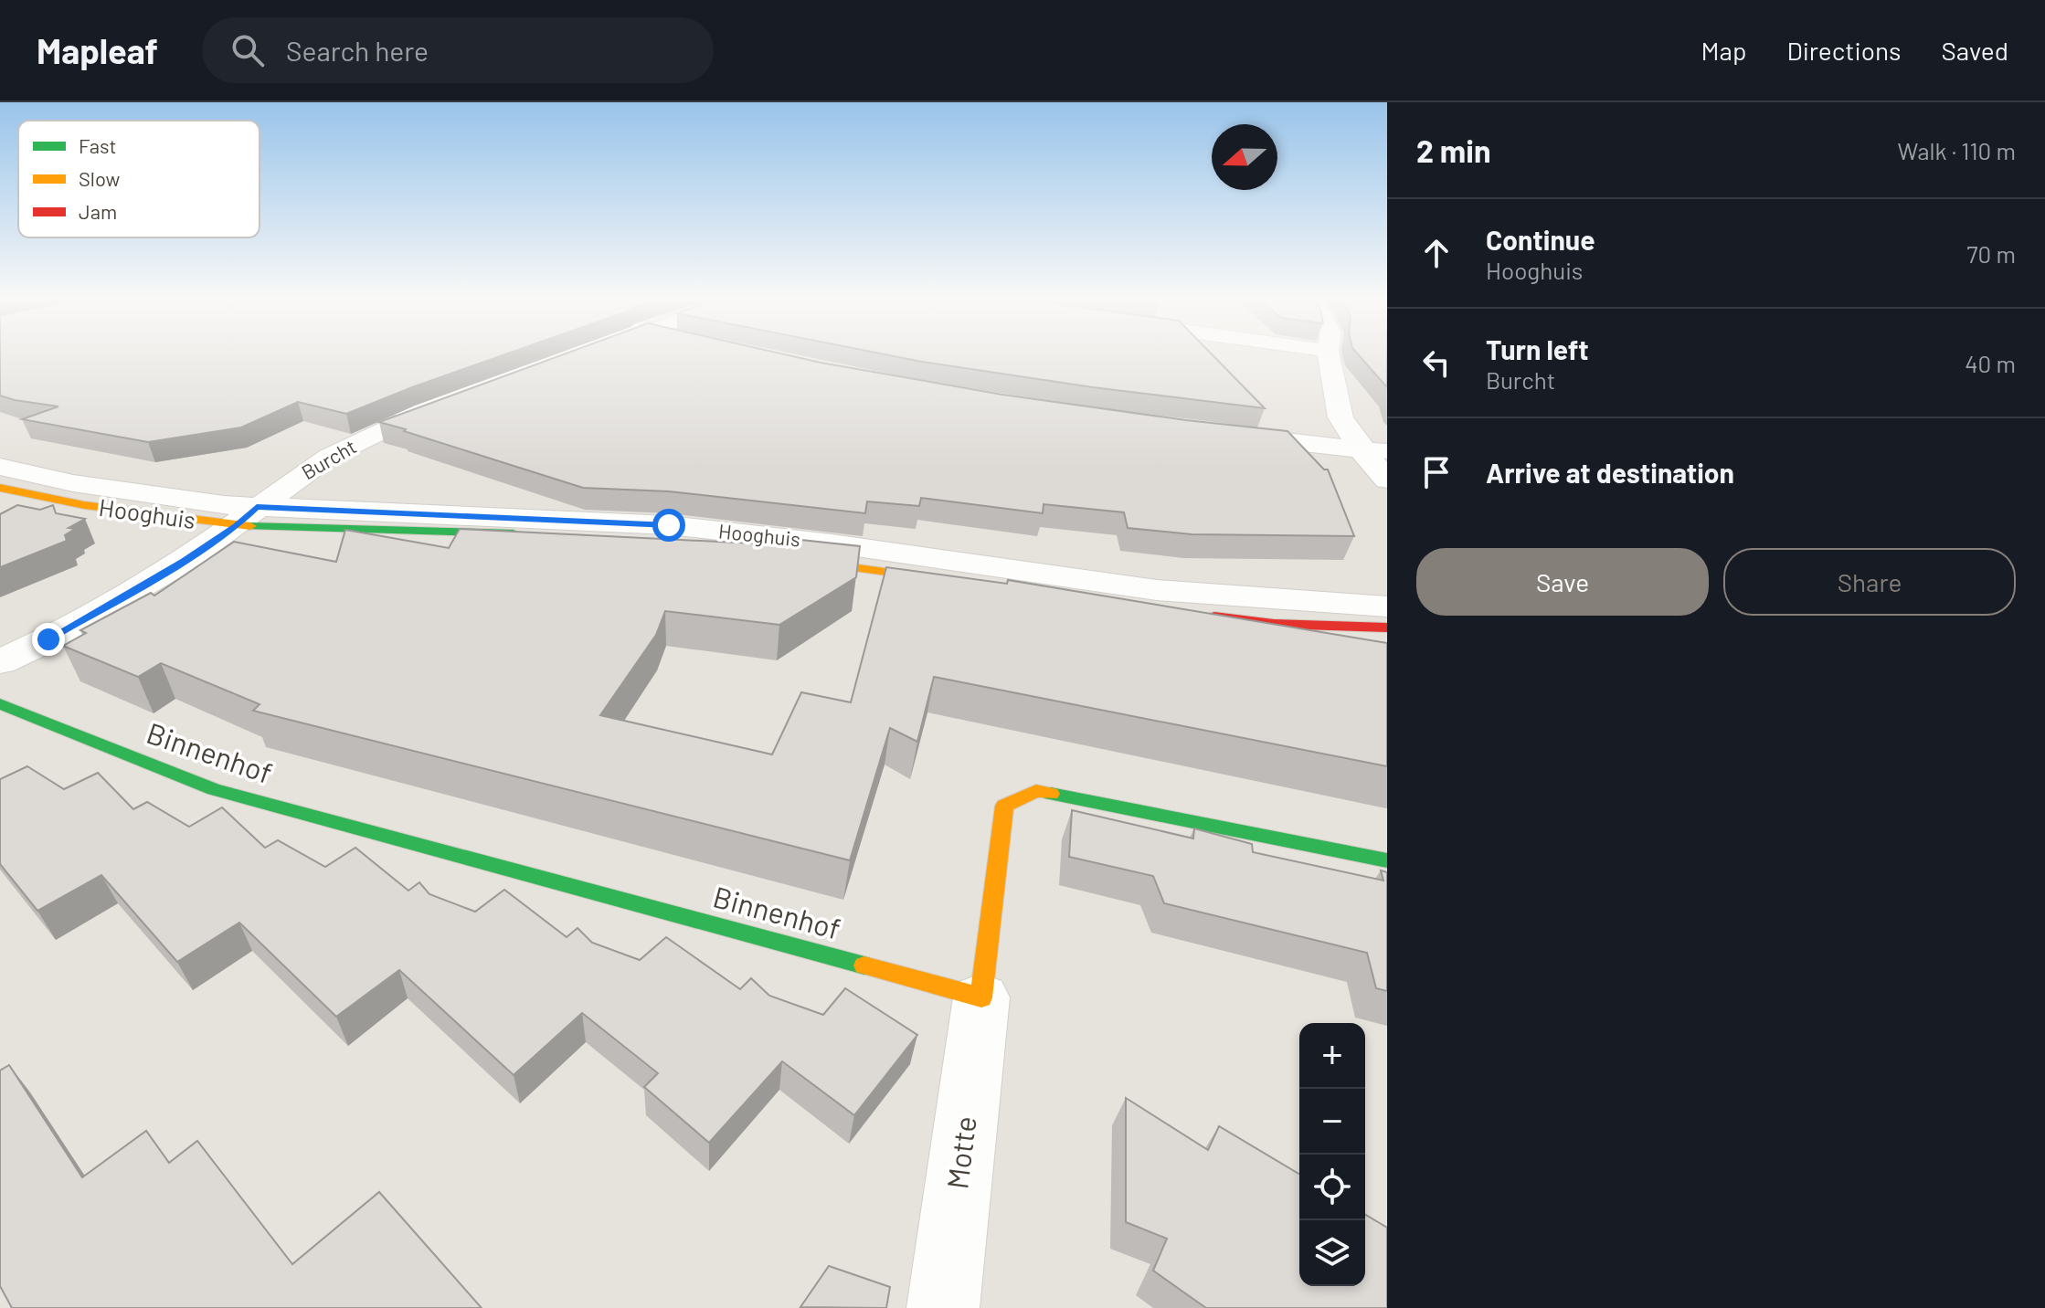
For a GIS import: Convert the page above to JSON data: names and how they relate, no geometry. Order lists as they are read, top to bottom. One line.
{"streets":{"street":["Burcht","Hooghuis","Binnenhof","Motte"]},"crossings":[["Burcht","Hooghuis"],["Binnenhof","Motte"]],"legend":["Fast","Slow","Jam"],"north":"left","page":{"header":"Mapleaf","search":"Search here","nav":["Map","Directions","Saved"],"heading":["2 min","Walk · 110 m"],"list":[["Continue","Hooghuis","70 m"],["Turn left","Burcht","40 m"],"Arrive at destination"],"buttons":["Save","Share"],"map_buttons":["+","−"]}}
